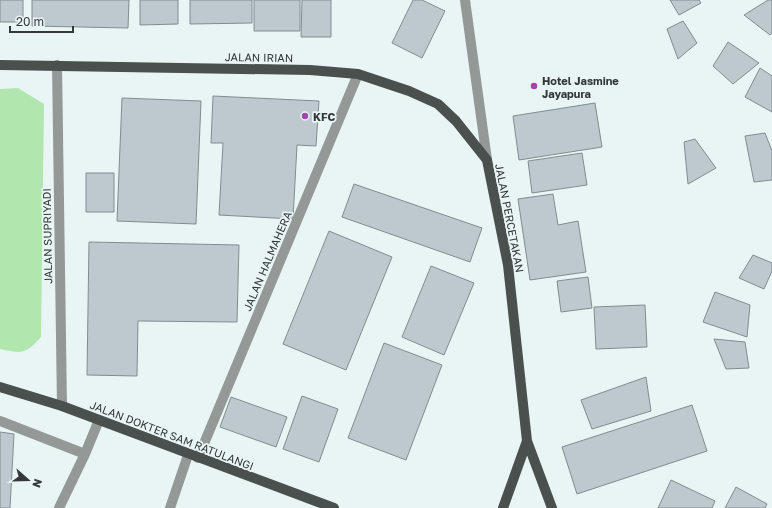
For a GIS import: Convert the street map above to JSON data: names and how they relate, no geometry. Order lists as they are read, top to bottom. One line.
{"streets":{"main road":["JALAN IRIAN","JALAN PERCETAKAN","JALAN DOKTER SAM RATULANGI"],"street":["JALAN SUPRIYADI","JALAN HALMAHERA"]},"crossings":[["JALAN IRIAN","JALAN PERCETAKAN"],["JALAN IRIAN","JALAN SUPRIYADI"],["JALAN IRIAN","JALAN HALMAHERA"],["JALAN SUPRIYADI","JALAN DOKTER SAM RATULANGI"],["JALAN HALMAHERA","JALAN DOKTER SAM RATULANGI"]],"places":["Hotel Jasmine Jayapura","KFC"],"scale_bar":"20 m","north":"right"}
